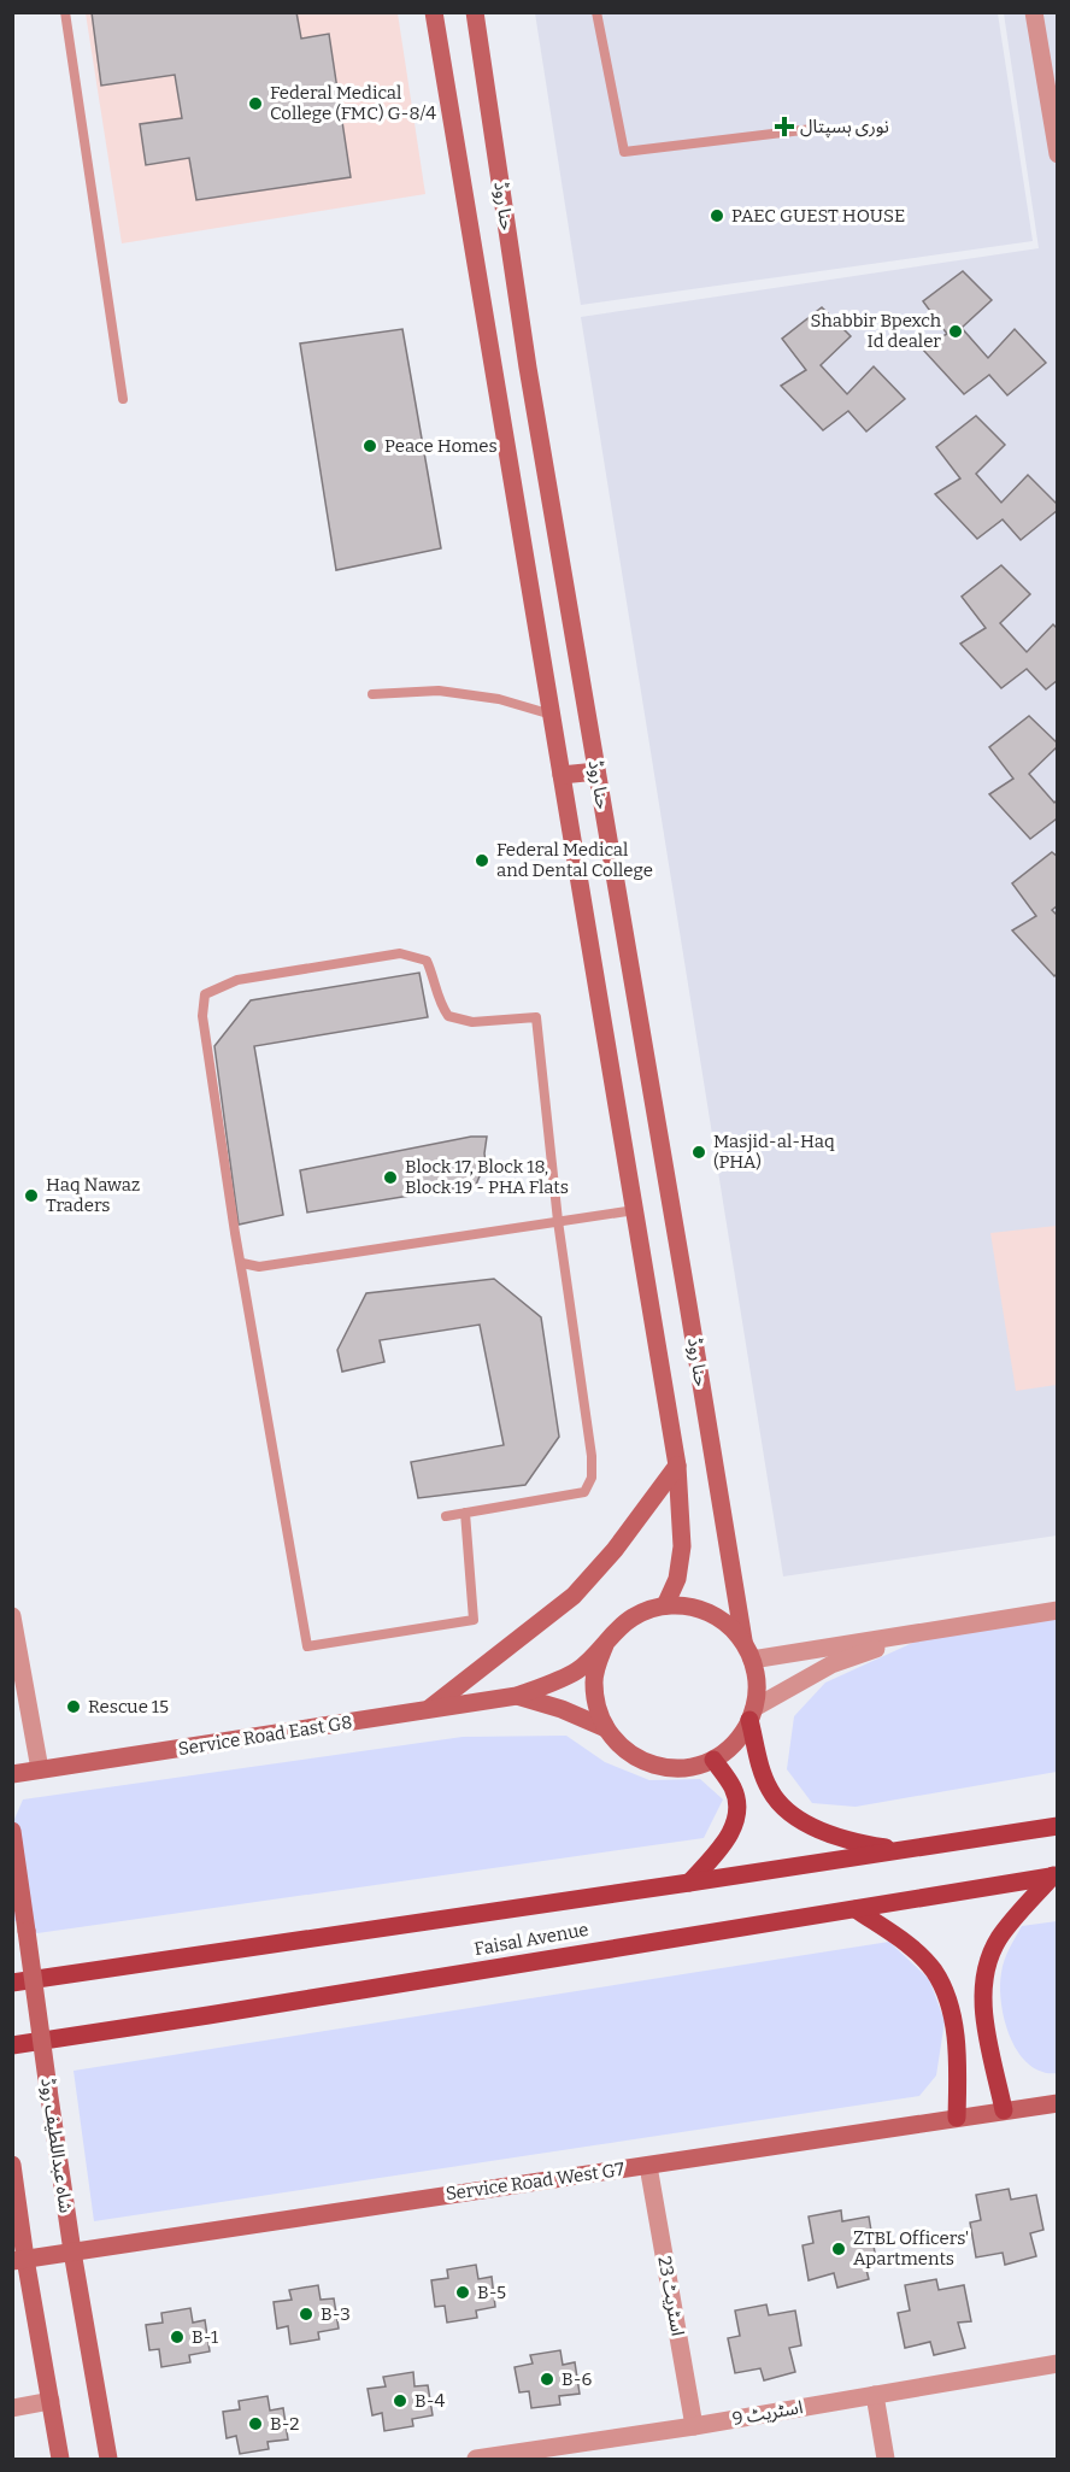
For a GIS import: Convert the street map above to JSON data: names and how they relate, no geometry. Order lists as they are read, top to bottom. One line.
{"streets":{"main road":["Faisal Avenue"],"street":["حنا روڈ","Service Road East G8","شاہ عبداللطیف روڈ","Service Road West G7","اسٹریٹ 23","اسٹریٹ 9"]},"crossings":[["شاہ عبداللطیف روڈ","Service Road West G7"],["Service Road West G7","اسٹریٹ 23"],["اسٹریٹ 23","اسٹریٹ 9"]],"places":{"other":["Federal Medical College (FMC) G-8/4","PAEC GUEST HOUSE","Shabbir Bpexch Id dealer","Peace Homes","Federal Medical and Dental College","Masjid-al-Haq (PHA)","Block 17, Block 18, Block 19 - PHA Flats","Haq Nawaz Traders","Rescue 15","ZTBL Officers' Apartments","B-5","B-3","B-1","B-6","B-4","B-2"],"health":["نوری ہسپتال"]}}
